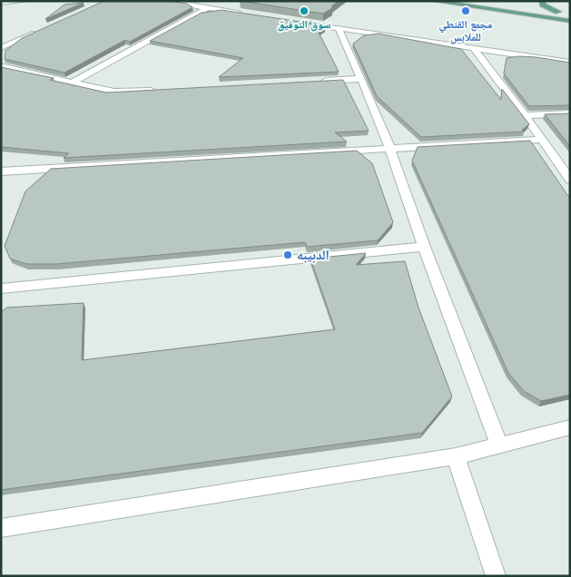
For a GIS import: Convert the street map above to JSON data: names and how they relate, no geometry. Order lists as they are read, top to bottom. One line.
{"places":["سوق التوفيق","مجمع القنطي للملابس","الدبيبه"]}
